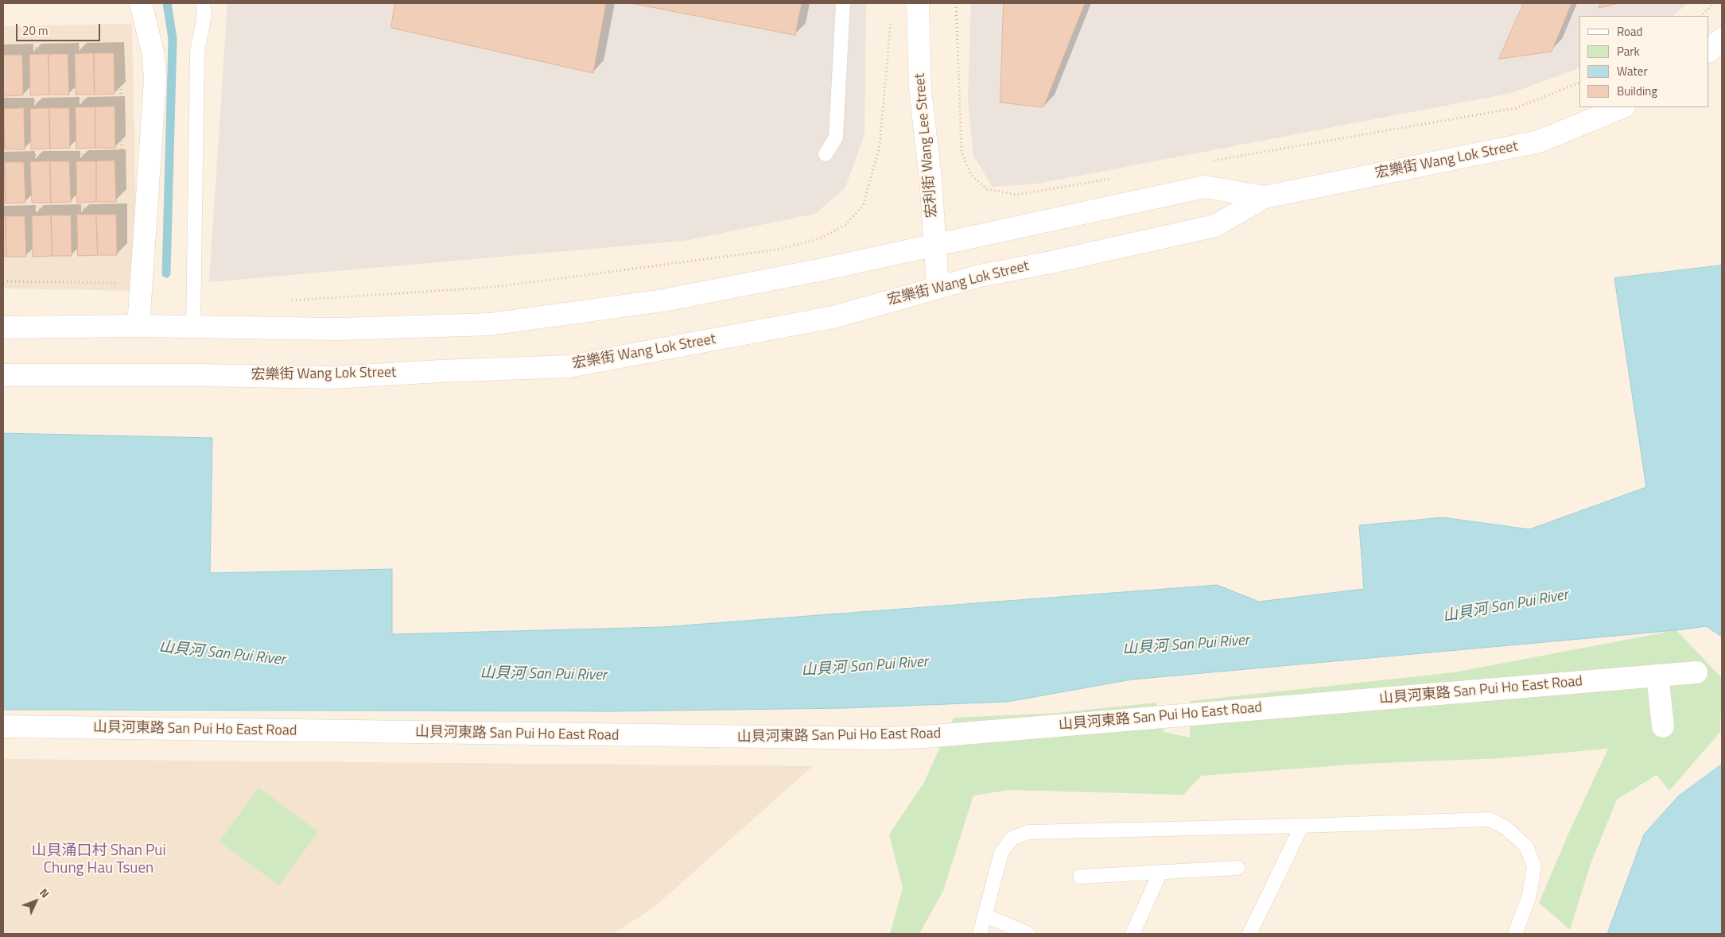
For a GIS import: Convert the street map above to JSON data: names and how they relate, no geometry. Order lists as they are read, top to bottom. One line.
{"streets":{"street":["宏利街 Wang Lee Street","宏樂街 Wang Lok Street","山貝河東路 San Pui Ho East Road"]},"crossings":[["宏利街 Wang Lee Street","宏樂街 Wang Lok Street"]],"districts":["山貝涌口村 Shan Pui Chung Hau Tsuen"],"water":["山貝河 San Pui River"],"legend":["Road","Park","Water","Building"],"scale_bar":"20 m","north":"top right"}
